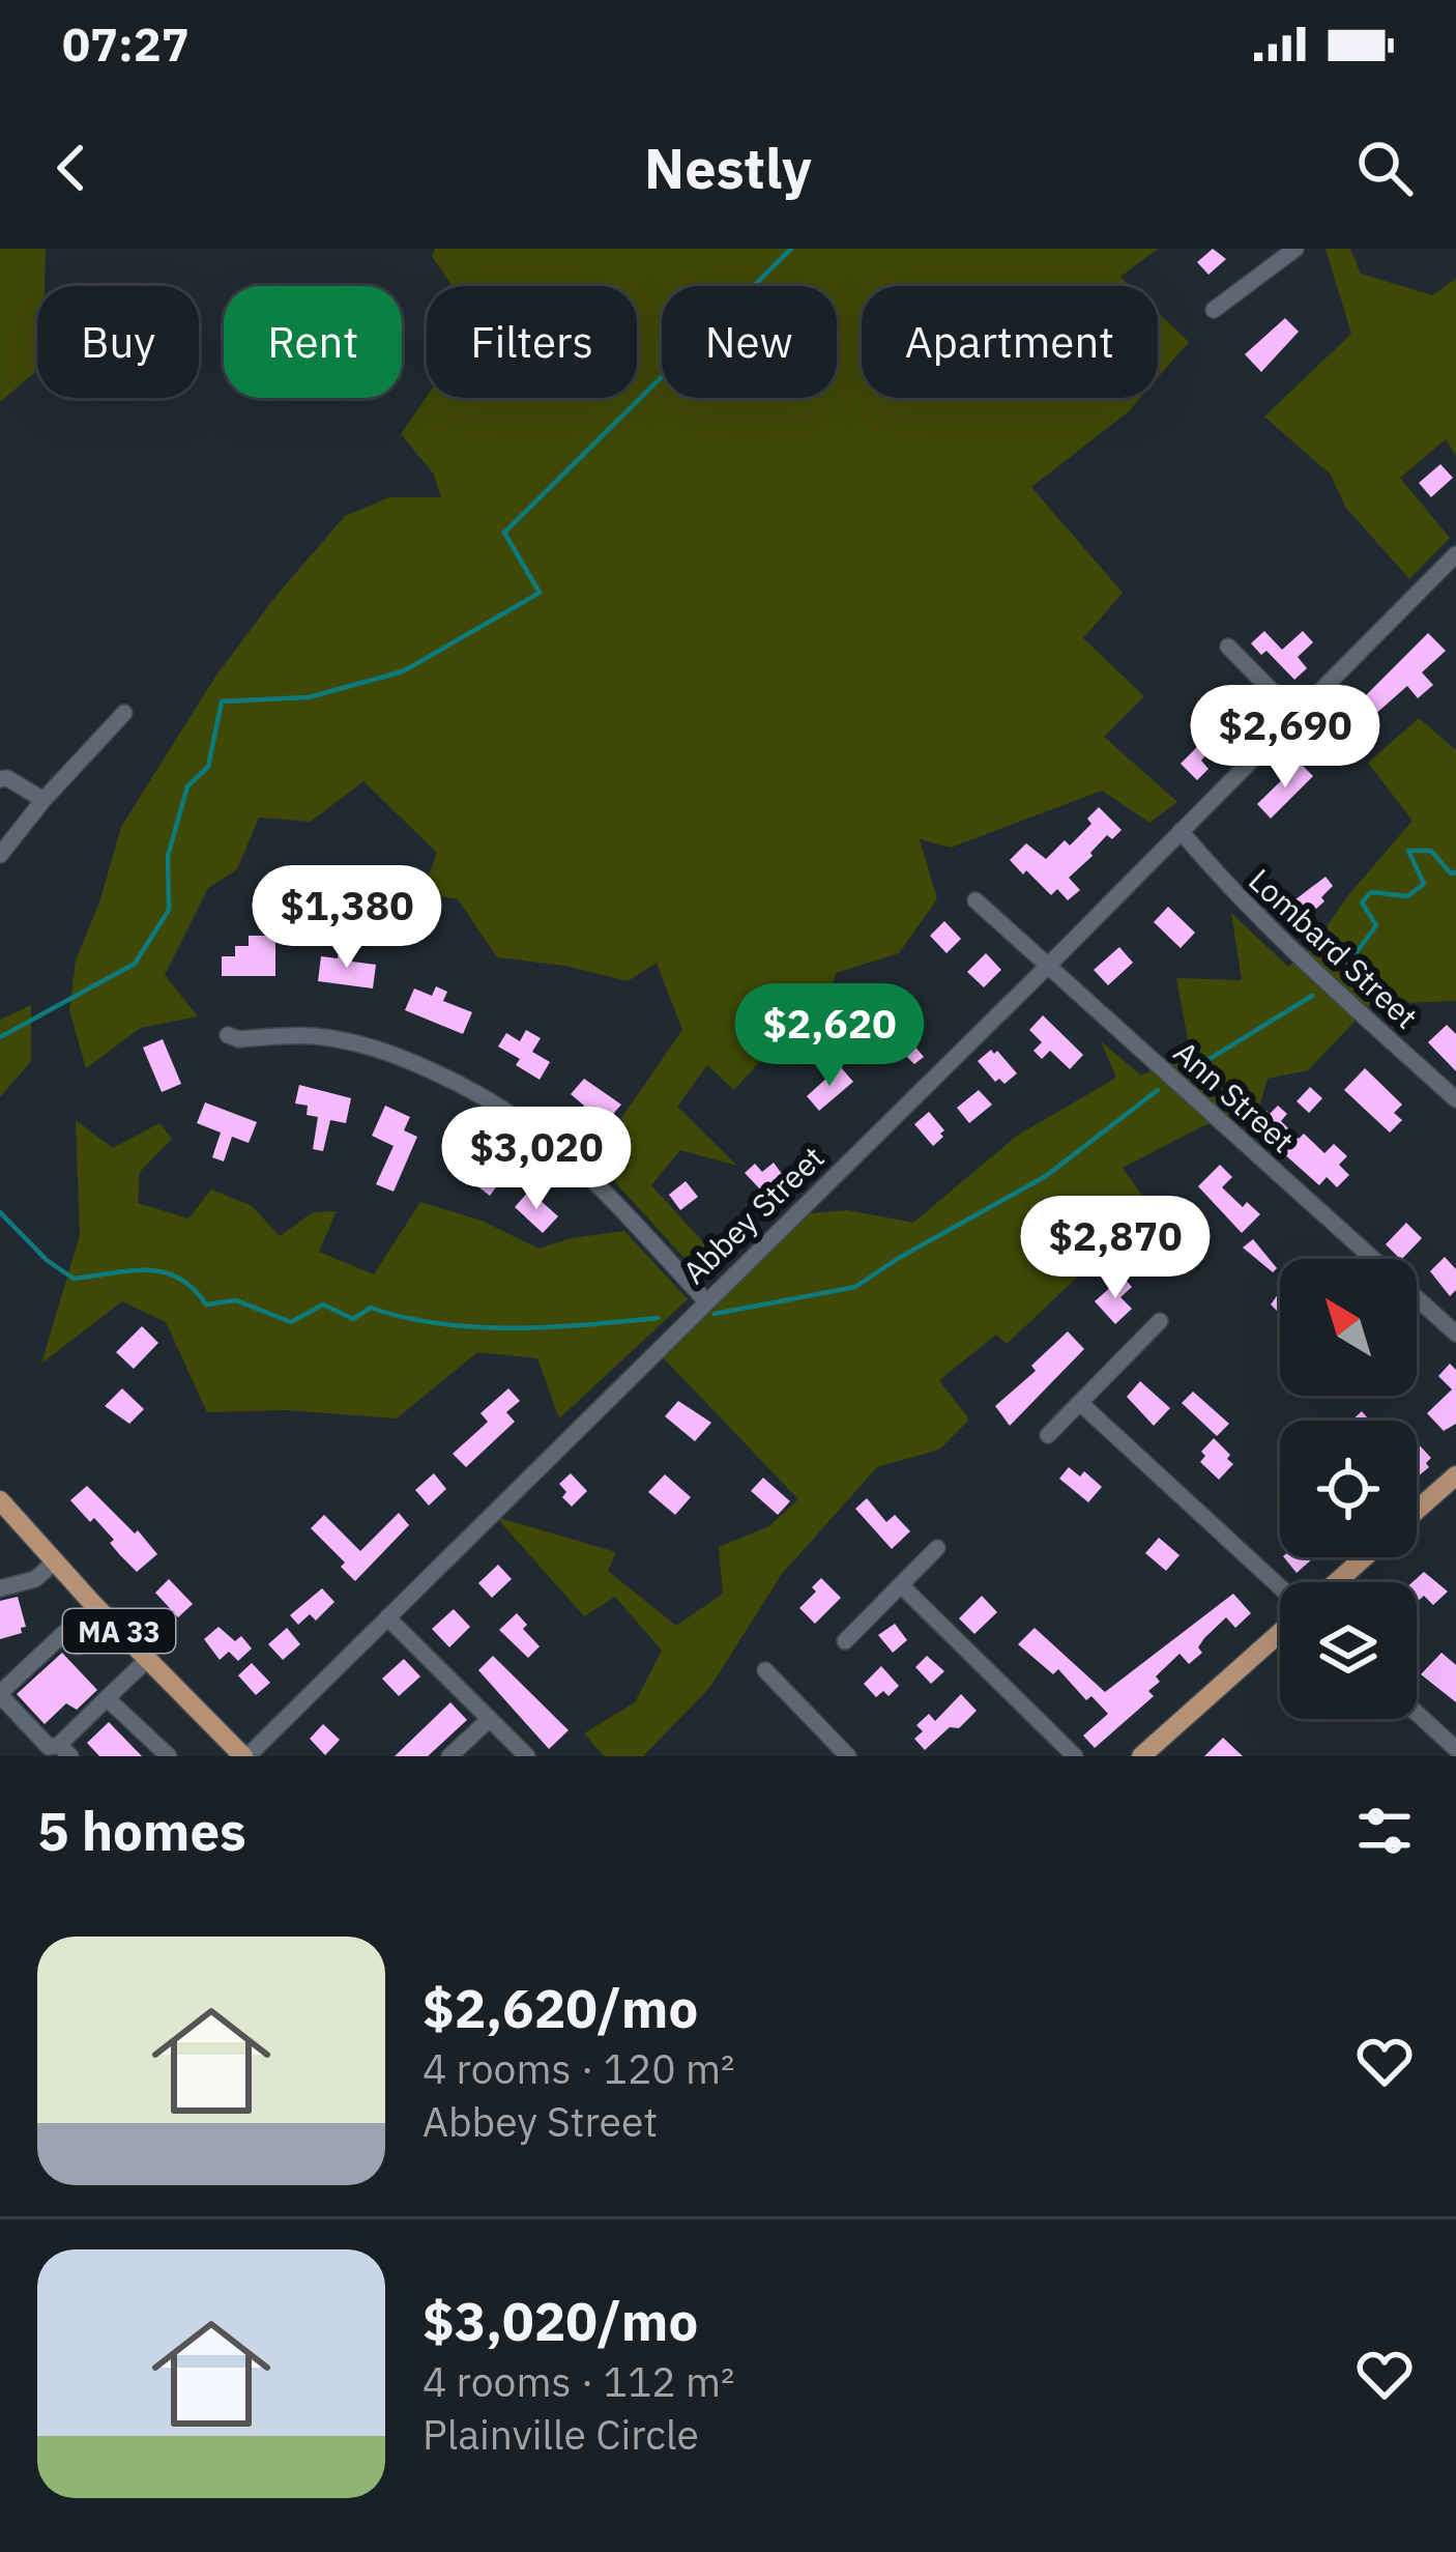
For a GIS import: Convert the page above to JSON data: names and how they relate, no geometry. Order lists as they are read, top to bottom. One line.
{"streets":{"main road":["MA 33"],"street":["Lombard Street","Ann Street","Abbey Street"]},"crossings":[["Lombard Street","Abbey Street"],["Ann Street","Abbey Street"],["Abbey Street","MA 33"]],"north":"top left","page":{"status":"07:27","header":"Nestly","chip":["Buy","Rent","Filters","New","Apartment"],"price":["$2,690","$1,380","$2,620","$3,020","$2,870"],"heading":"5 homes","list":[{"name":"$2,620/mo","note":"4 rooms · 120 m² · Abbey Street"},{"name":"$3,020/mo","note":"4 rooms · 112 m² · Plainville Circle"}]}}
